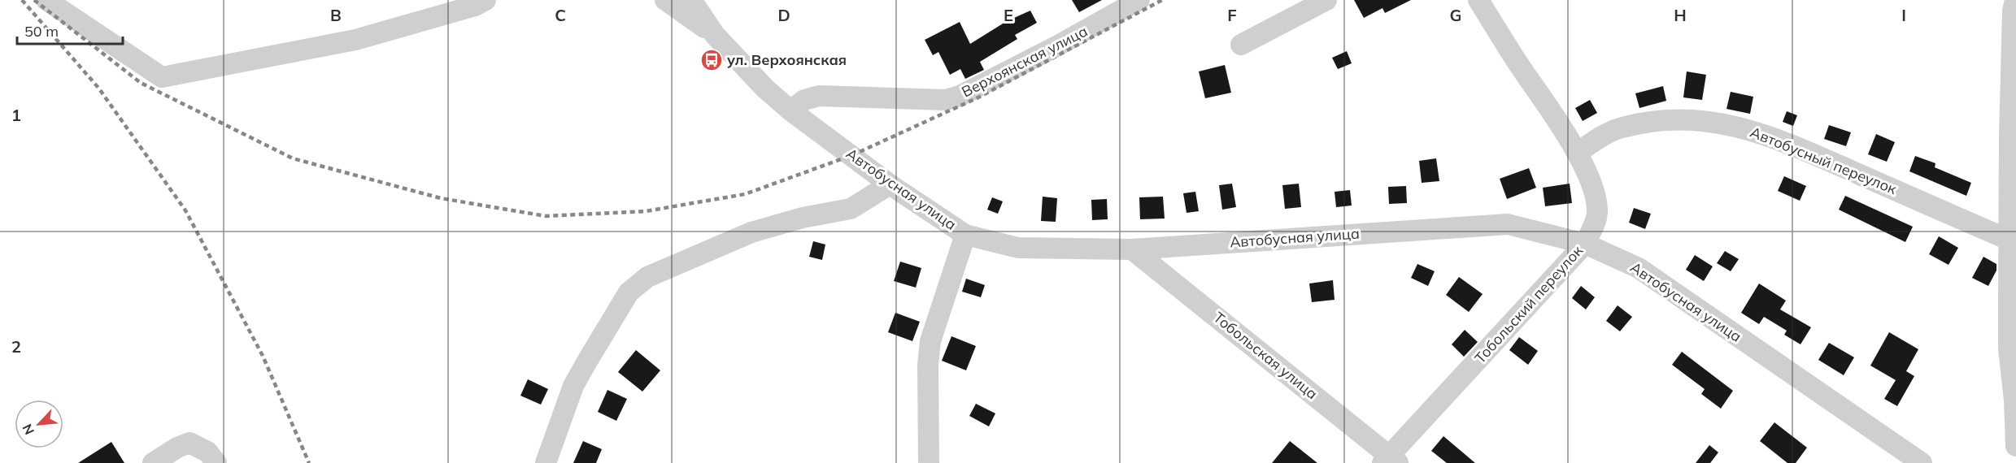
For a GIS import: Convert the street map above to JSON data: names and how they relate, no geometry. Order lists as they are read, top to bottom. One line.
{"streets":{"street":["Верхоянская улица","Автобусный переулок","Автобусная улица","Тобольский переулок","Тобольская улица"]},"crossings":[["Верхоянская улица","Автобусная улица"],["Автобусный переулок","Тобольский переулок"],["Автобусная улица","Тобольский переулок"],["Автобусная улица","Тобольская улица"],["Тобольский переулок","Тобольская улица"]],"places":{"bus stop":["ул. Верхоянская"]},"scale_bar":"50 m","north":"bottom left","grid":{"columns":["B","C","D","E","F","G","H","I"],"rows":["1","2"]}}
